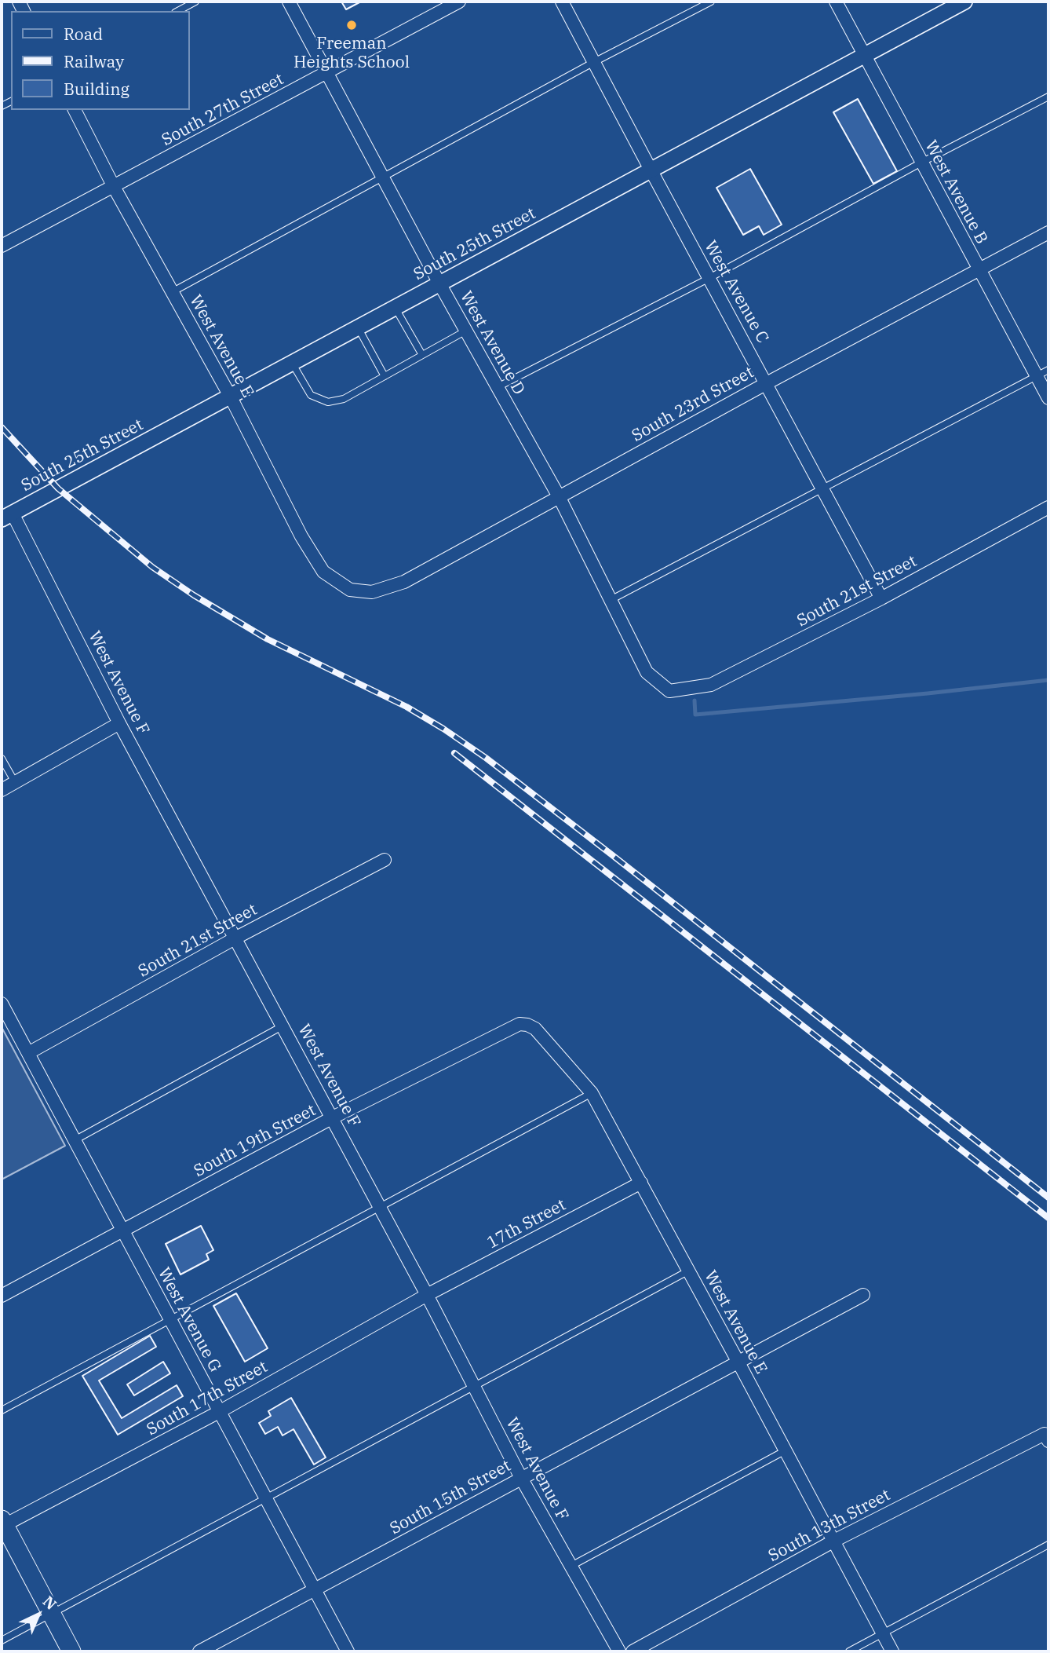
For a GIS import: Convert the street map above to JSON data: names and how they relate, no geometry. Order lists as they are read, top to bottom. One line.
{"streets":{"street":["South 27th Street","West Avenue B","South 25th Street","West Avenue C","West Avenue D","West Avenue E","South 23rd Street","South 21st Street","West Avenue F","South 19th Street","17th Street","West Avenue G","South 17th Street","South 15th Street","South 13th Street"]},"crossings":[["South 27th Street","West Avenue D"],["South 27th Street","West Avenue E"],["West Avenue B","South 25th Street"],["West Avenue B","South 23rd Street"],["South 25th Street","West Avenue C"],["South 25th Street","West Avenue D"],["South 25th Street","West Avenue E"],["South 25th Street","West Avenue F"],["West Avenue C","South 23rd Street"],["West Avenue C","South 21st Street"],["West Avenue D","South 23rd Street"],["West Avenue D","South 21st Street"],["West Avenue E","South 23rd Street"],["West Avenue E","South 19th Street"],["West Avenue E","17th Street"],["West Avenue E","South 15th Street"],["West Avenue E","South 13th Street"],["South 21st Street","West Avenue F"],["South 21st Street","West Avenue G"],["West Avenue F","South 19th Street"],["West Avenue F","17th Street"],["West Avenue F","South 17th Street"],["West Avenue F","South 15th Street"],["South 19th Street","West Avenue G"],["17th Street","South 17th Street"],["West Avenue G","South 17th Street"],["West Avenue G","South 15th Street"]],"places":["Freeman Heights School"],"legend":["Road","Railway","Building"],"north":"top right"}
